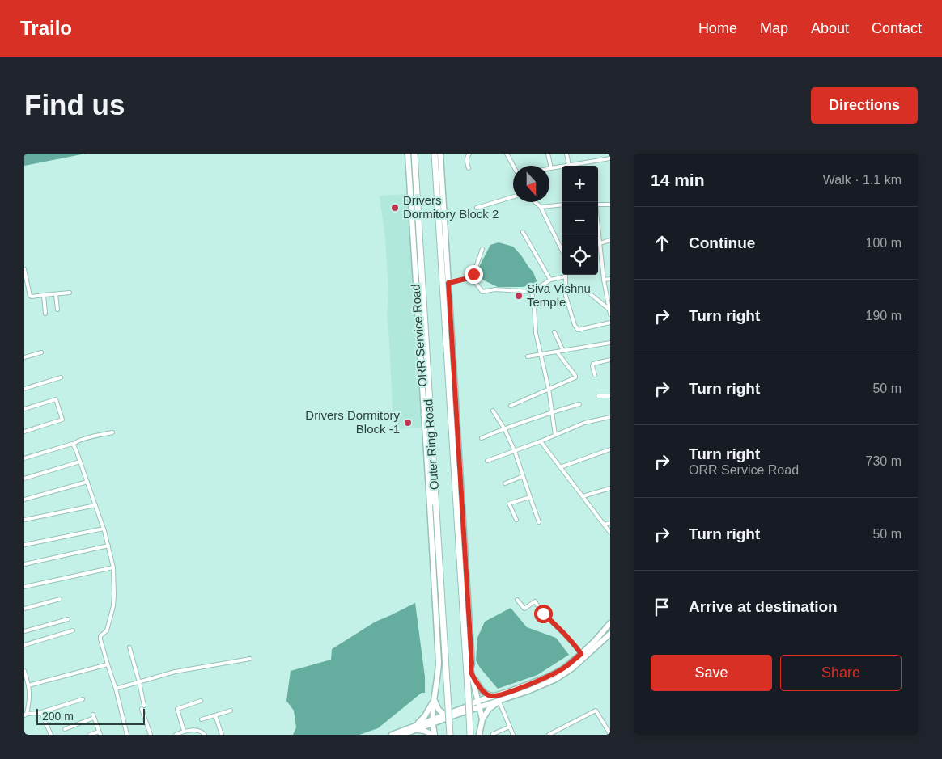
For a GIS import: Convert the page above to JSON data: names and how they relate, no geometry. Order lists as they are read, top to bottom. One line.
{"streets":{"highway":["Outer Ring Road"],"main road":["ORR Service Road"]},"places":["Drivers Dormitory Block 2","Siva Vishnu Temple","Drivers Dormitory Block -1"],"scale_bar":"200 m","north":"bottom","page":{"header":"Trailo","nav":["Home","Map","About","Contact"],"buttons":["Directions",["Save","Share"]],"title":"Find us","heading":["14 min","Walk · 1.1 km"],"map_buttons":["+","−"],"list":[["Continue","100 m"],["Turn right","190 m"],["Turn right","50 m"],["Turn right","ORR Service Road","730 m"],["Turn right","50 m"],"Arrive at destination"],"scale":"200 m"}}
